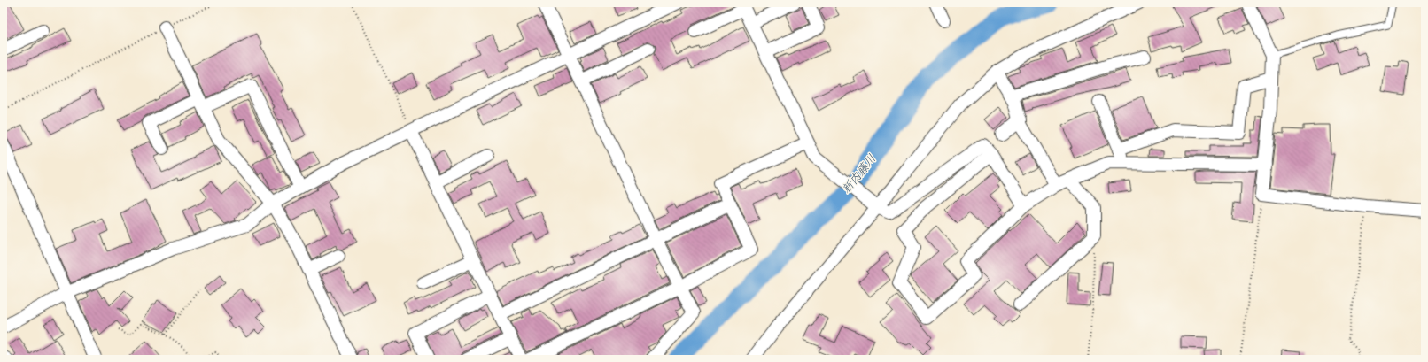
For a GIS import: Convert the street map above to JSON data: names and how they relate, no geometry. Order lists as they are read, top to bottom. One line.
{"water":["新内藤川"]}
